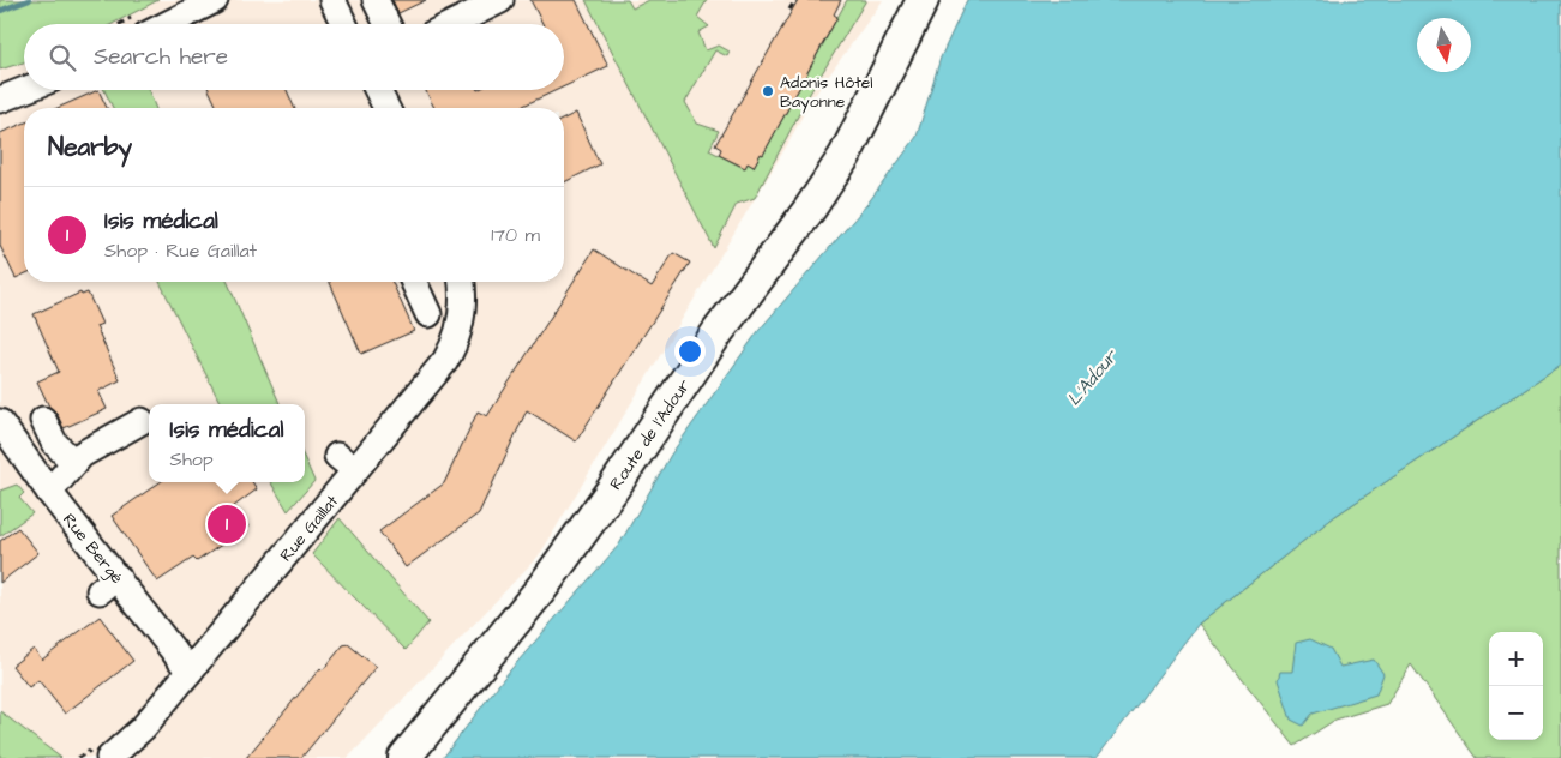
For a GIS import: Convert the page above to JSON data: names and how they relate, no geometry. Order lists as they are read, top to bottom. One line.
{"streets":{"main road":["Route de l'Adour"],"street":["Rue Gaillat","Rue Bergé"]},"crossings":[["Rue Gaillat","Rue Bergé"]],"water":["L'Adour"],"places":["Adonis Hôtel Bayonne"],"north":"bottom","page":{"search":"Search here","heading":"Nearby","list":[{"mark":"1","name":"Isis médical","note":"Shop · Rue Gaillat","value":"170 m"}],"popup":["Isis médical","Shop"],"pins":"1","map_buttons":["+","−"]}}
